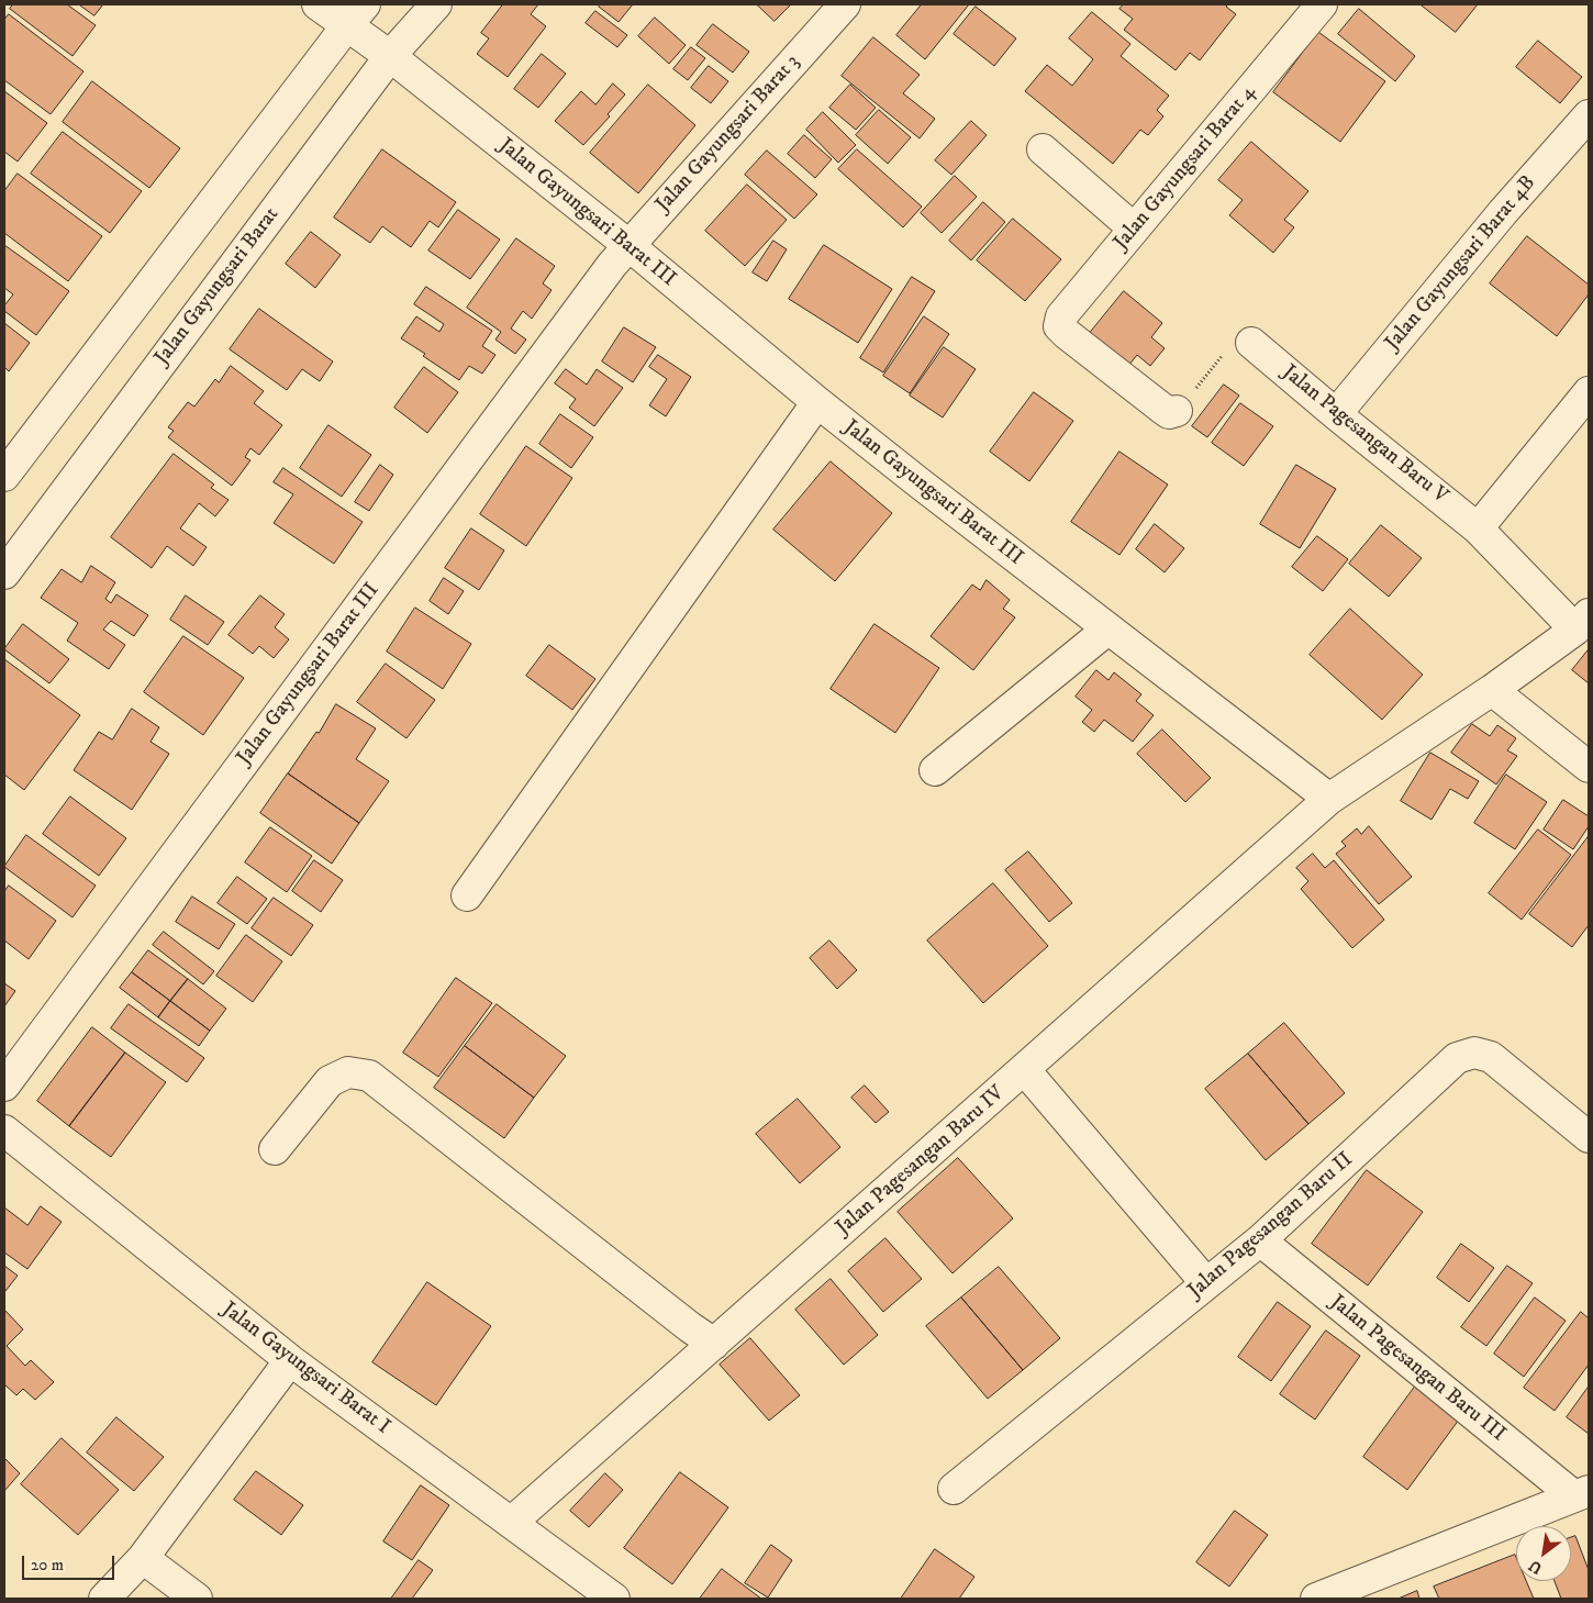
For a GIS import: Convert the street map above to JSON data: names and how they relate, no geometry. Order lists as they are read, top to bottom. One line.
{"streets":{"street":["Jalan Gayungsari Barat 3","Jalan Gayungsari Barat 4","Jalan Gayungsari Barat III","Jalan Gayungsari Barat 4B","Jalan Gayungsari Barat","Jalan Pagesangan Baru V","Jalan Pagesangan Baru IV","Jalan Pagesangan Baru II","Jalan Gayungsari Barat I","Jalan Pagesangan Baru III"]},"crossings":[["Jalan Gayungsari Barat 3","Jalan Gayungsari Barat III"],["Jalan Gayungsari Barat III","Jalan Gayungsari Barat"],["Jalan Gayungsari Barat III","Jalan Pagesangan Baru IV"],["Jalan Gayungsari Barat 4B","Jalan Pagesangan Baru V"],["Jalan Pagesangan Baru IV","Jalan Gayungsari Barat I"],["Jalan Pagesangan Baru II","Jalan Pagesangan Baru III"]],"scale_bar":"20 m","north":"bottom left"}
